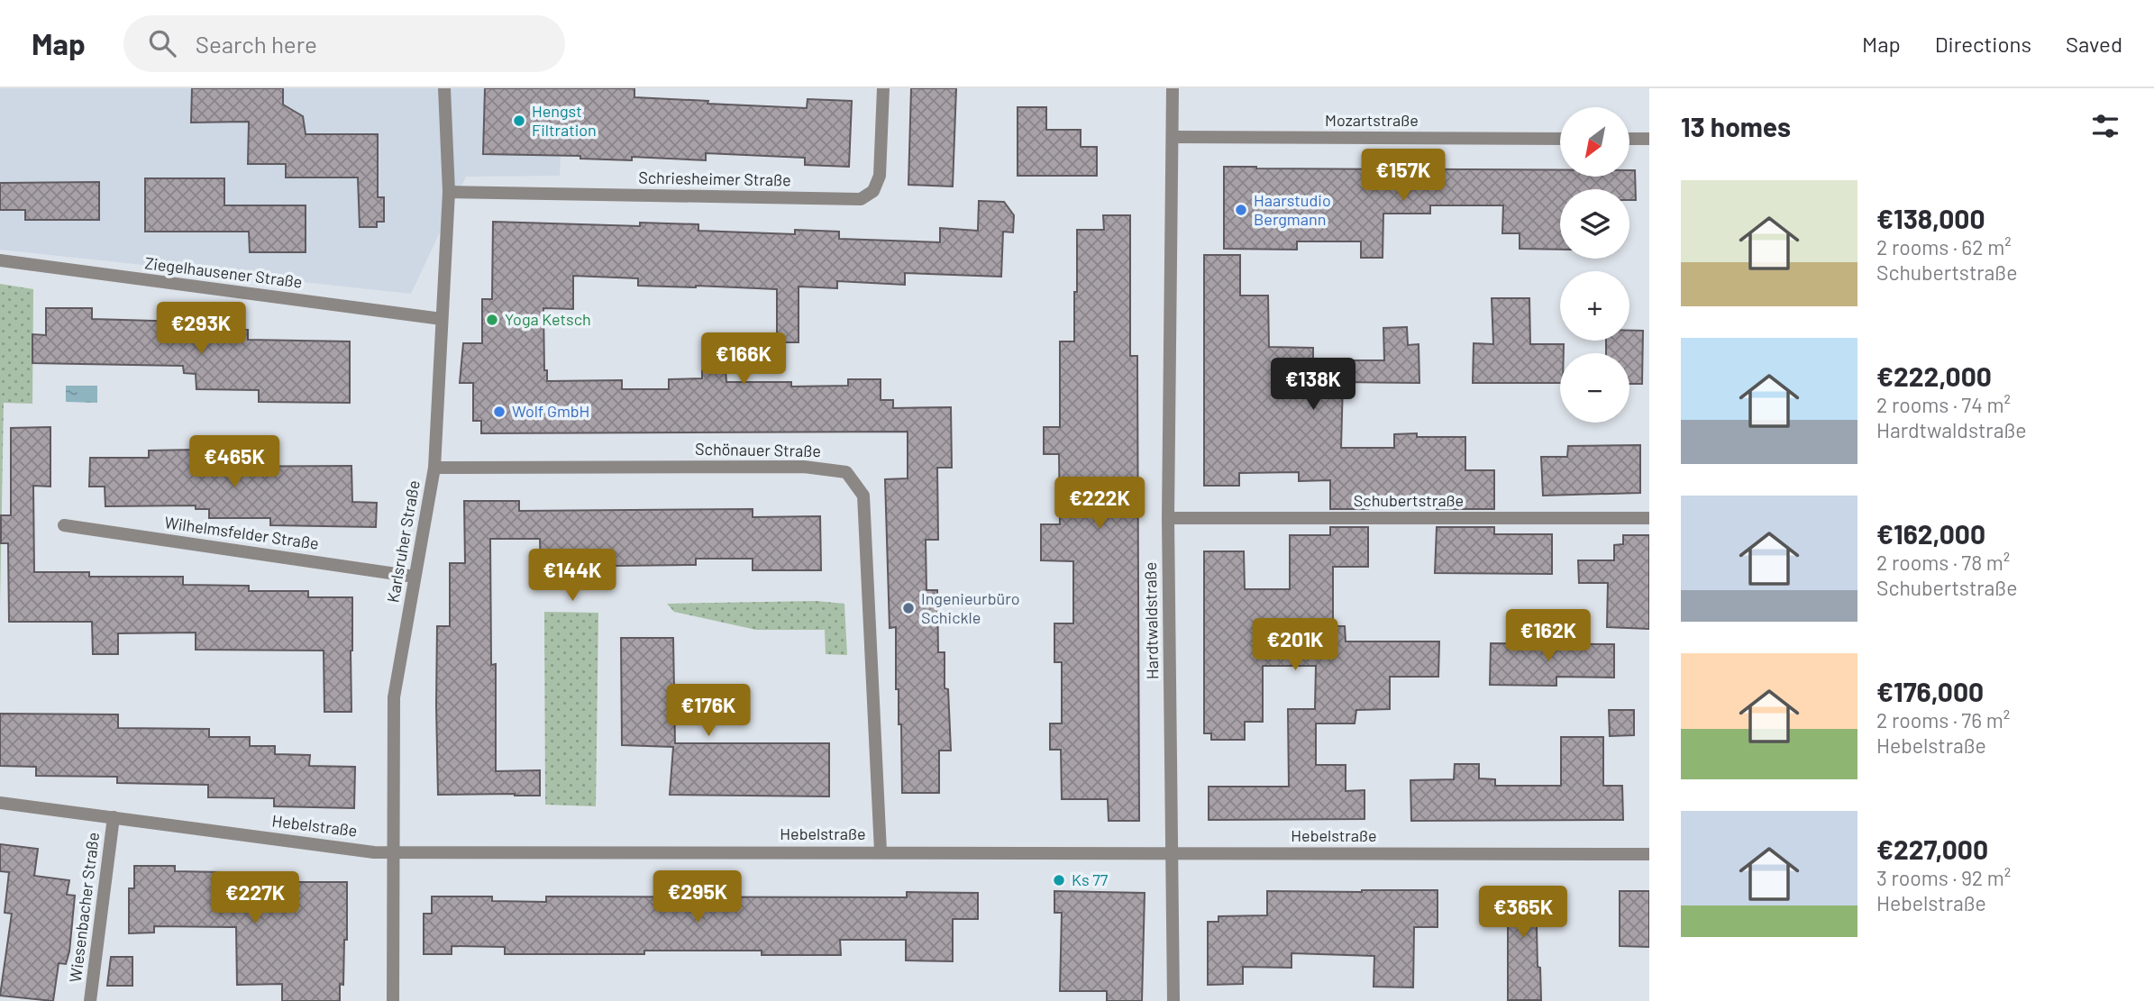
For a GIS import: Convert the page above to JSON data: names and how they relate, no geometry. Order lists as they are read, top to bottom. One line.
{"streets":{"street":["Mozartstraße","Schriesheimer Straße","Ziegelhausener Straße","Schönauer Straße","Schubertstraße","Wilhelmsfelder Straße","Karlsruher Straße","Hardtwaldstraße","Hebelstraße","Wiesenbacher Straße"]},"crossings":[["Mozartstraße","Hardtwaldstraße"],["Schriesheimer Straße","Karlsruher Straße"],["Ziegelhausener Straße","Karlsruher Straße"],["Schönauer Straße","Karlsruher Straße"],["Schönauer Straße","Hebelstraße"],["Schubertstraße","Hardtwaldstraße"],["Wilhelmsfelder Straße","Karlsruher Straße"],["Karlsruher Straße","Hebelstraße"],["Hardtwaldstraße","Hebelstraße"],["Hebelstraße","Wiesenbacher Straße"]],"places":["Hengst Filtration","Haarstudio Bergmann","Yoga Ketsch","Wolf GmbH","Ingenieurbüro Schickle","Ks 77"],"north":"bottom left","page":{"header":"Map","search":"Search here","nav":["Map","Directions","Saved"],"heading":"13 homes","map_buttons":["+","−"],"price":["€157K","€293K","€166K","€138K","€465K","€222K","€144K","€162K","€201K","€176K","€295K","€227K","€365K"],"list":[{"name":"€138,000","note":"2 rooms · 62 m² · Schubertstraße"},{"name":"€222,000","note":"2 rooms · 74 m² · Hardtwaldstraße"},{"name":"€162,000","note":"2 rooms · 78 m² · Schubertstraße"},{"name":"€176,000","note":"2 rooms · 76 m² · Hebelstraße"},{"name":"€227,000","note":"3 rooms · 92 m² · Hebelstraße"}]}}
